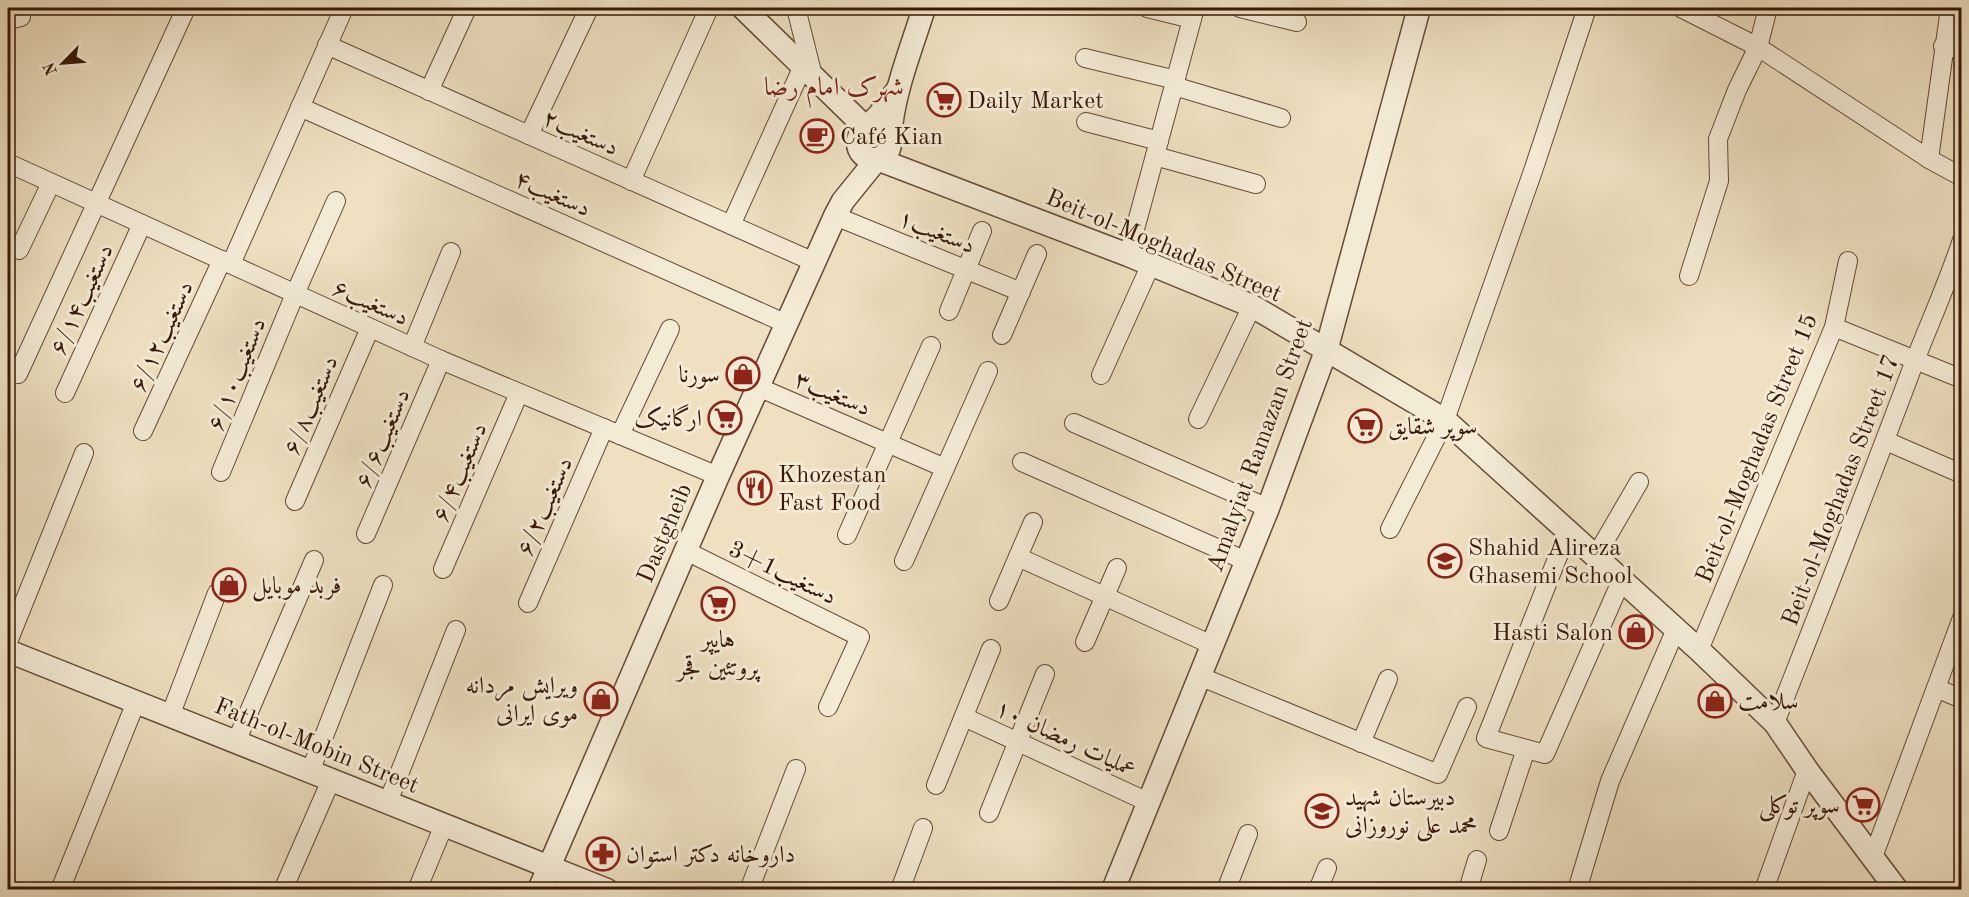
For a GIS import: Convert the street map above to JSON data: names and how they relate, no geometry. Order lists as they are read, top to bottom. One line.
{"streets":{"street":["۲دستغیب","دستغیب۴","دستغیب۱","Beit-ol-Moghadas Street","دستغیب۶/۱۴","دستغیب۶","دستغیب۶/۱۲","دستغیب۶/۱۰","دستغیب۳","دستغیب۶/۸","دستغیب۶/۶","Amalyiat Ramazan Street","Beit-ol-Moghadas Street 15","دستغیب۶/۴","Beit-ol-Moghadas Street 17","دستغیب۶/۲","Dastgheib","3+1دستغیب","عملیات رمضان ۱۰","Fath-ol-Mobin Street"]},"crossings":[["۲دستغیب","دستغیب۶/۱۲"],["۲دستغیب","Dastgheib"],["دستغیب۴","دستغیب۶/۱۲"],["دستغیب۴","Dastgheib"],["دستغیب۱","Dastgheib"],["Beit-ol-Moghadas Street","Amalyiat Ramazan Street"],["Beit-ol-Moghadas Street","Beit-ol-Moghadas Street 15"],["Beit-ol-Moghadas Street","Beit-ol-Moghadas Street 17"],["Beit-ol-Moghadas Street","Dastgheib"],["دستغیب۶/۱۴","دستغیب۶"],["دستغیب۶","دستغیب۶/۱۲"],["دستغیب۶","دستغیب۶/۱۰"],["دستغیب۶","دستغیب۶/۸"],["دستغیب۶","دستغیب۶/۶"],["دستغیب۶","دستغیب۶/۴"],["دستغیب۶","دستغیب۶/۲"],["دستغیب۶","Dastgheib"],["دستغیب۳","Dastgheib"],["Amalyiat Ramazan Street","عملیات رمضان ۱۰"],["Dastgheib","3+1دستغیب"],["Dastgheib","Fath-ol-Mobin Street"]],"districts":["شهرک امام رضا"],"places":{"supermarket":["Daily Market","ارگانیک","سوپر شقایق","هایپر پروتئین قجر","سوپر توکلی"],"cafe":["Café Kian"],"shop":["سورنا","فربد موبایل","Hasti Salon","ویرایش مردانه موی ایرانی","سلامت"],"restaurant":["Khozestan Fast Food"],"school or university":["Shahid Alireza Ghasemi School","دبیرستان شهید محمد علی نوروزانی"],"pharmacy":["داروخانه دکتر استوان"]},"north":"bottom left"}
